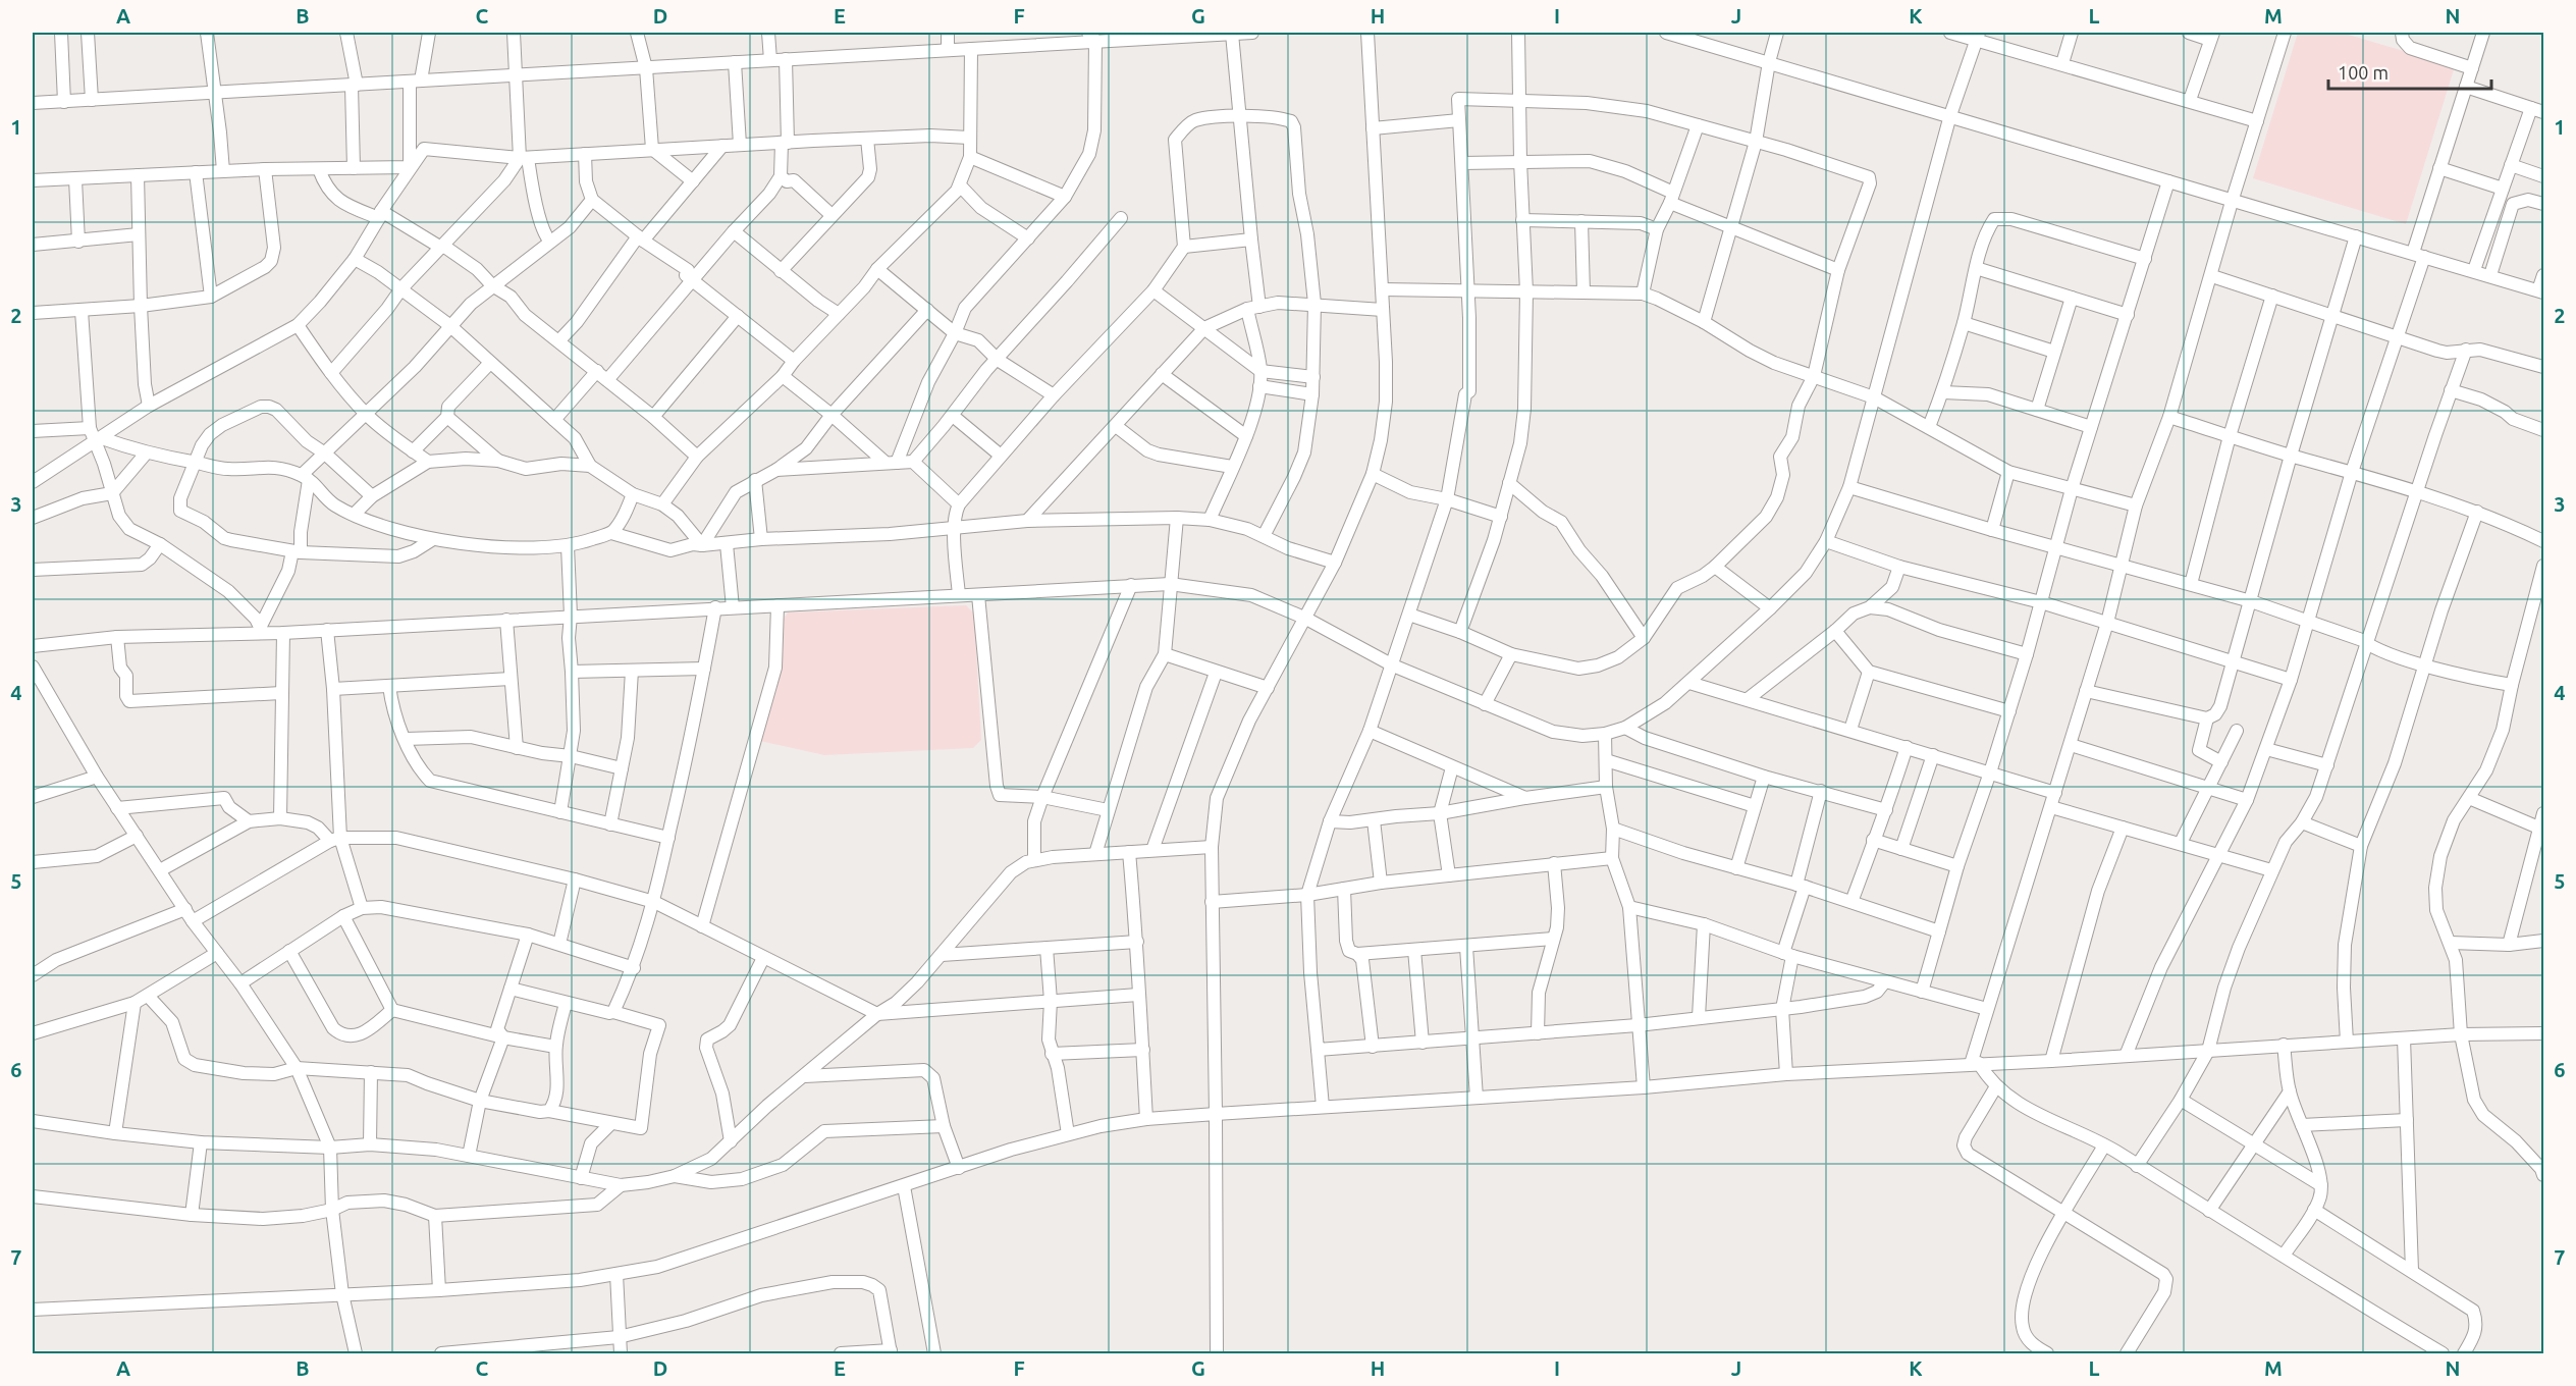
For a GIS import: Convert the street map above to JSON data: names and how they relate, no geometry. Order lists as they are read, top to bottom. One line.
{"scale_bar":"100 m","grid":{"columns":["A","B","C","D","E","F","G","H","I","J","K","L","M","N"],"rows":["1","2","3","4","5","6","7"]}}
